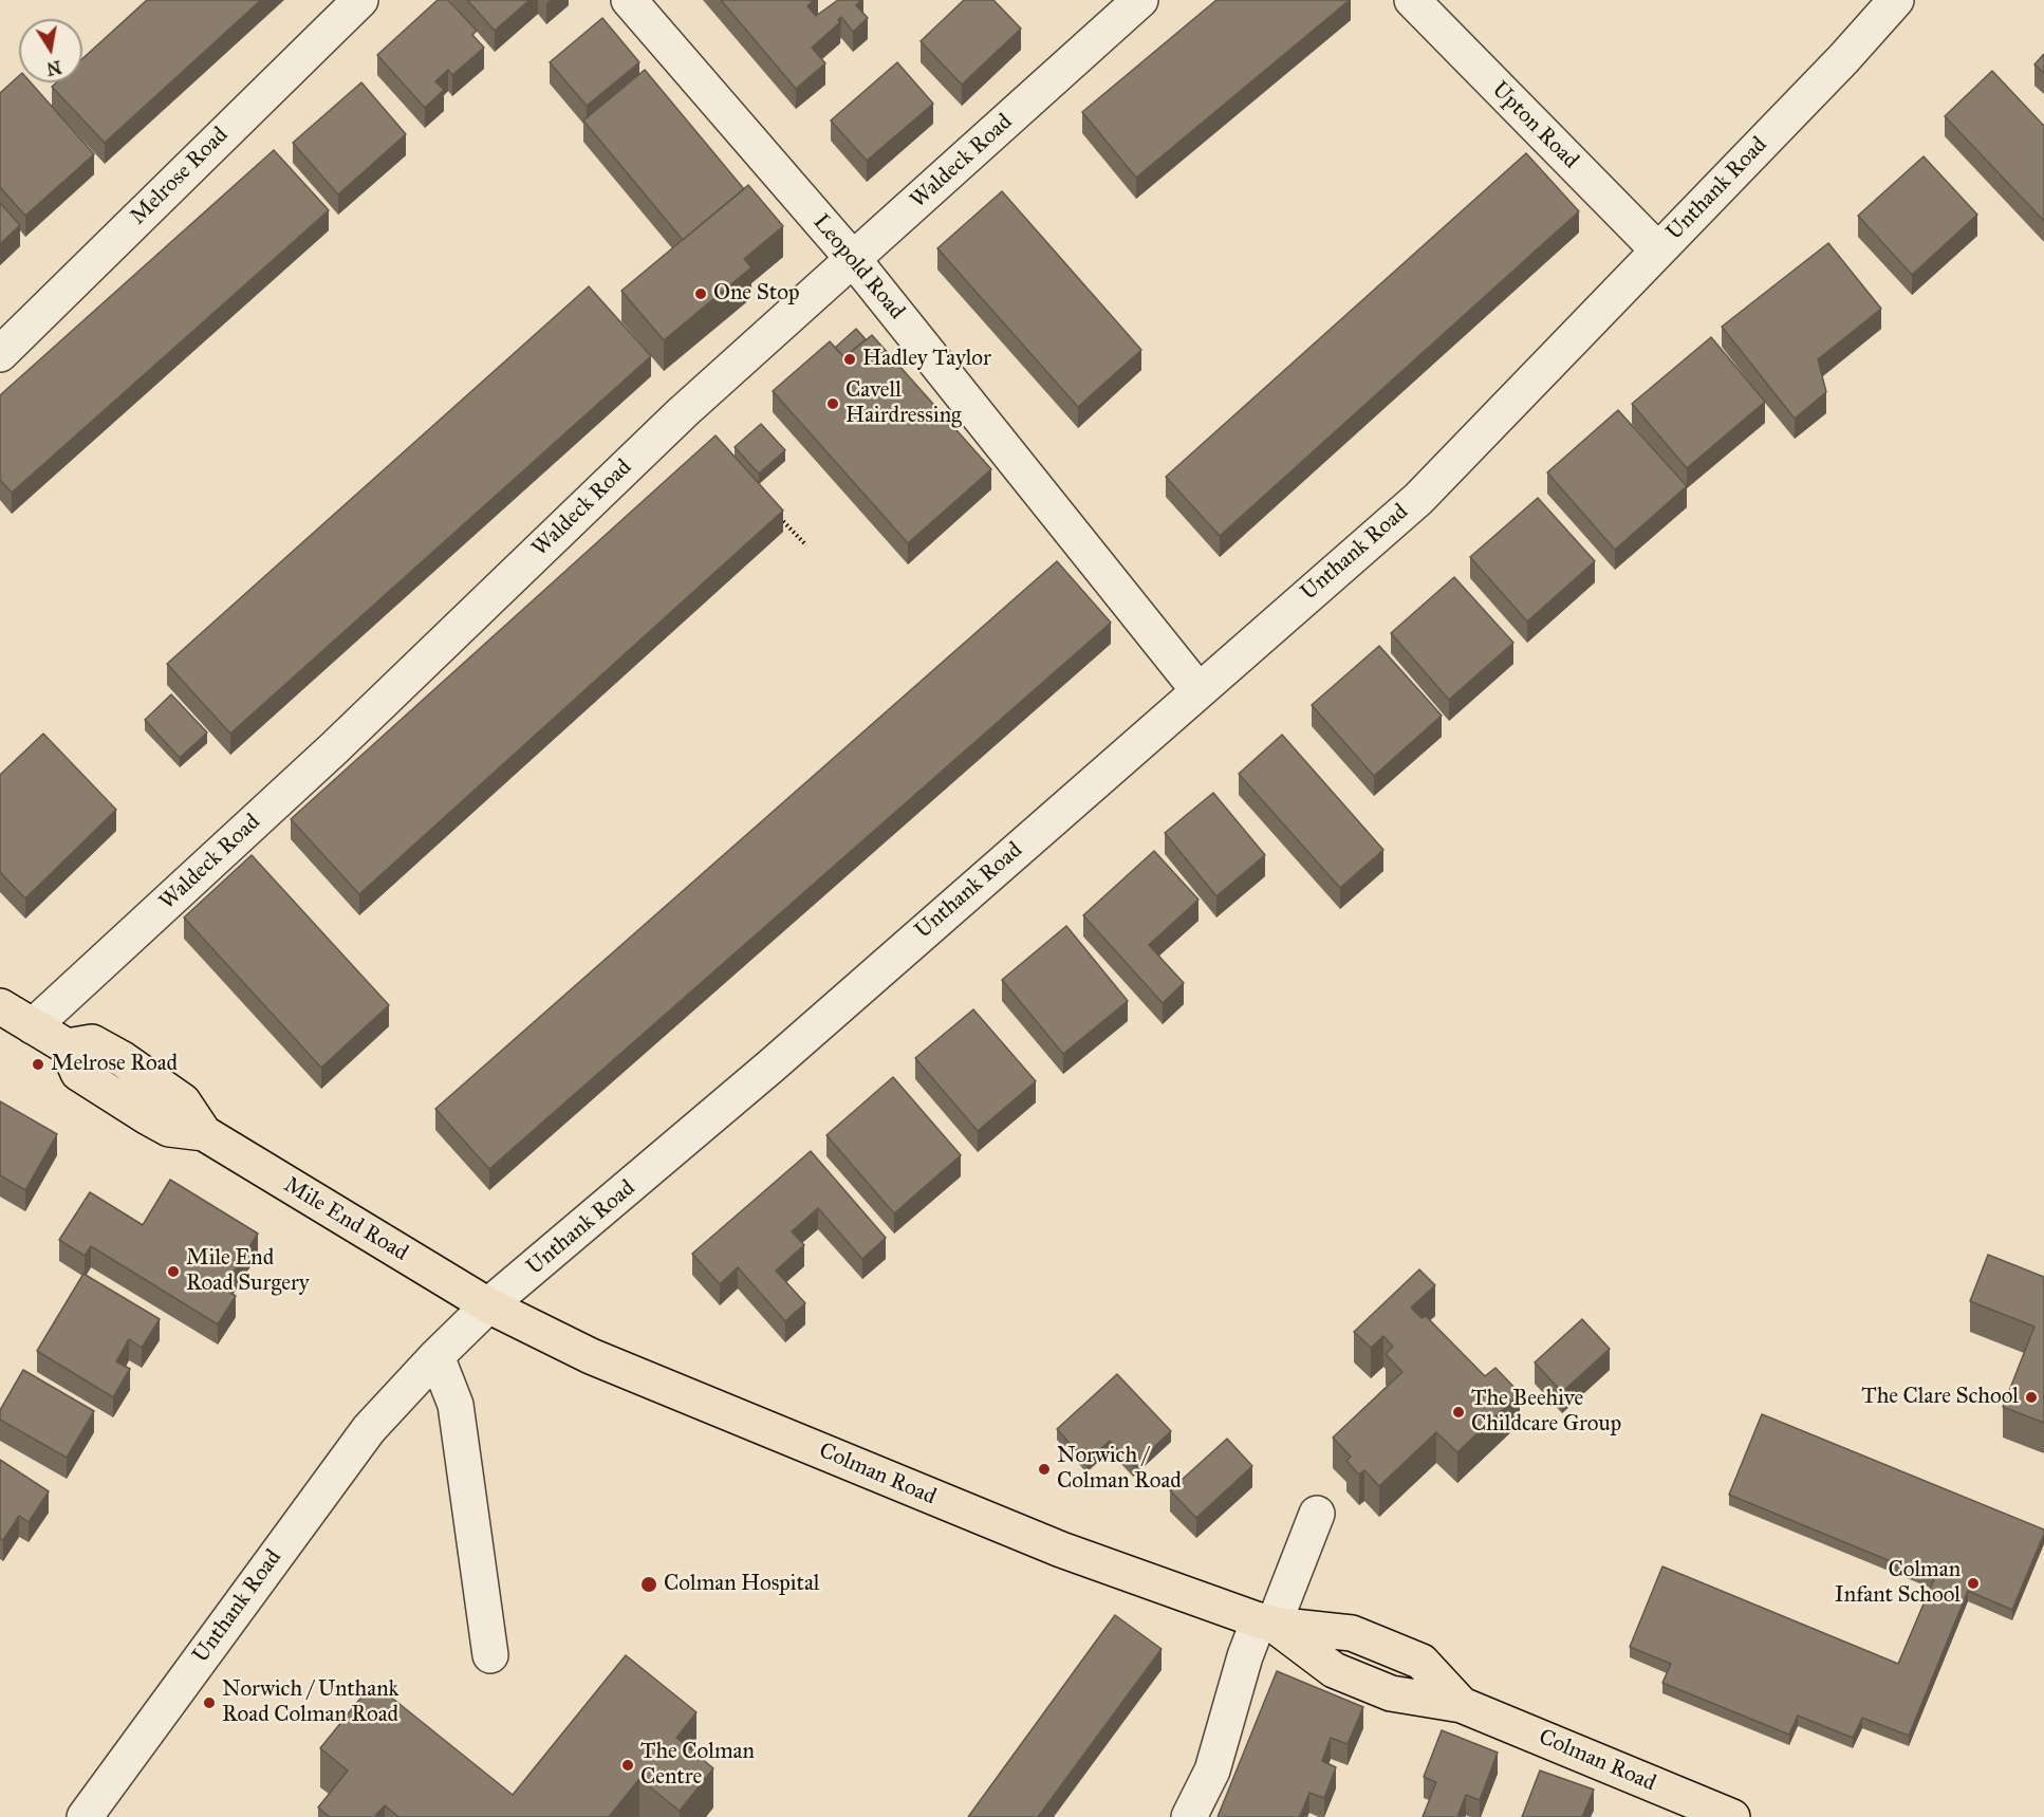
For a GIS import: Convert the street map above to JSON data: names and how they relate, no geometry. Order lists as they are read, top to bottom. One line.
{"streets":{"highway":["Mile End Road","Colman Road"],"street":["Upton Road","Waldeck Road","Melrose Road","Unthank Road","Leopold Road"]},"crossings":[["Upton Road","Unthank Road"],["Waldeck Road","Leopold Road"],["Waldeck Road","Mile End Road"],["Unthank Road","Leopold Road"],["Unthank Road","Mile End Road"],["Unthank Road","Colman Road"],["Mile End Road","Colman Road"]],"places":["One Stop","Hadley Taylor","Cavell Hairdressing","Melrose Road","Mile End Road Surgery","The Clare School","The Beehive Childcare Group","Norwich / Colman Road","Colman Infant School","Colman Hospital","Norwich / Unthank Road Colman Road","The Colman Centre"],"north":"bottom"}
